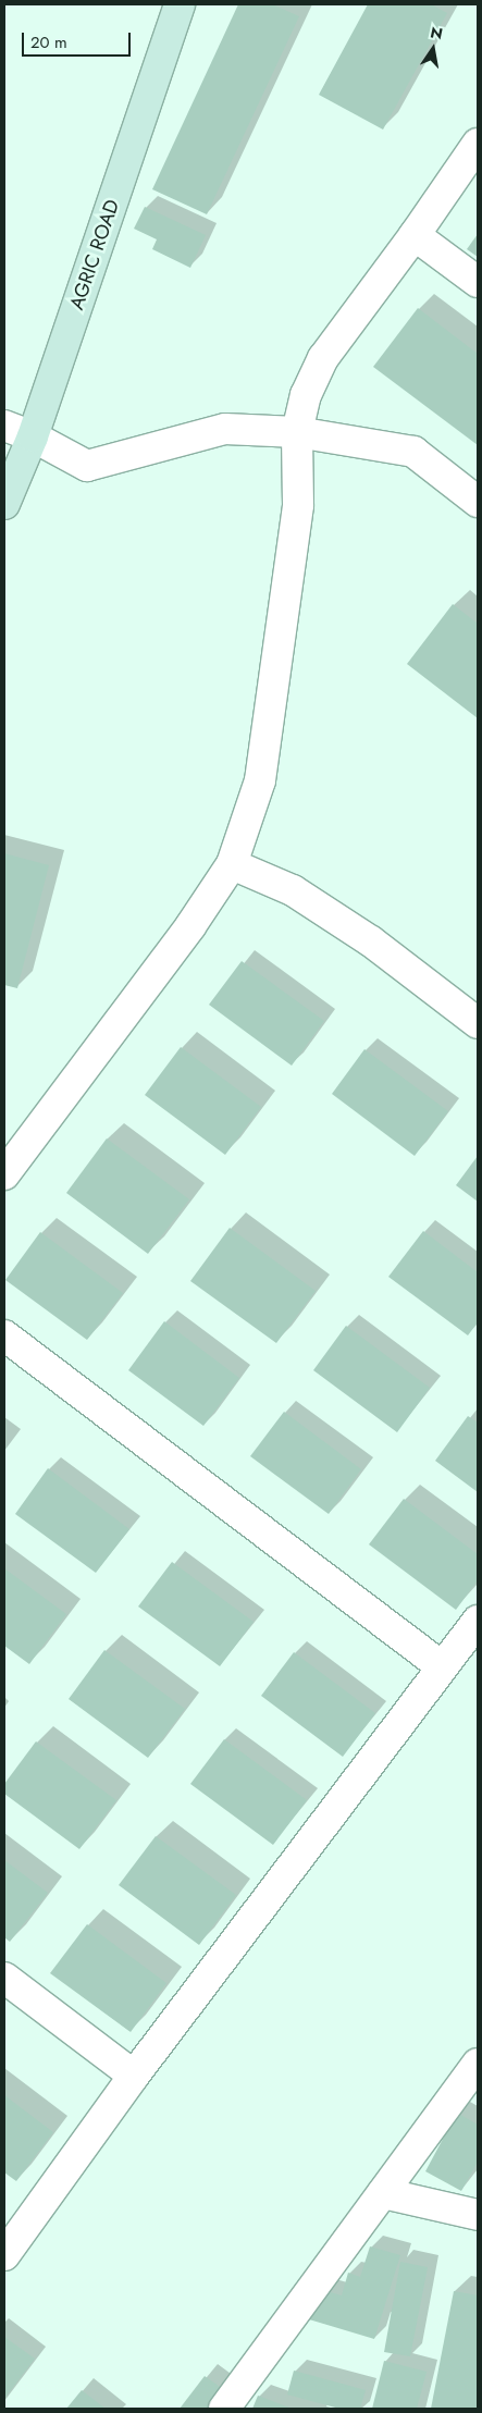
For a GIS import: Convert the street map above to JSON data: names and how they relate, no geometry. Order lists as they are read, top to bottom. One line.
{"streets":{"street":["AGRIC ROAD"]},"scale_bar":"20 m","north":"top"}
